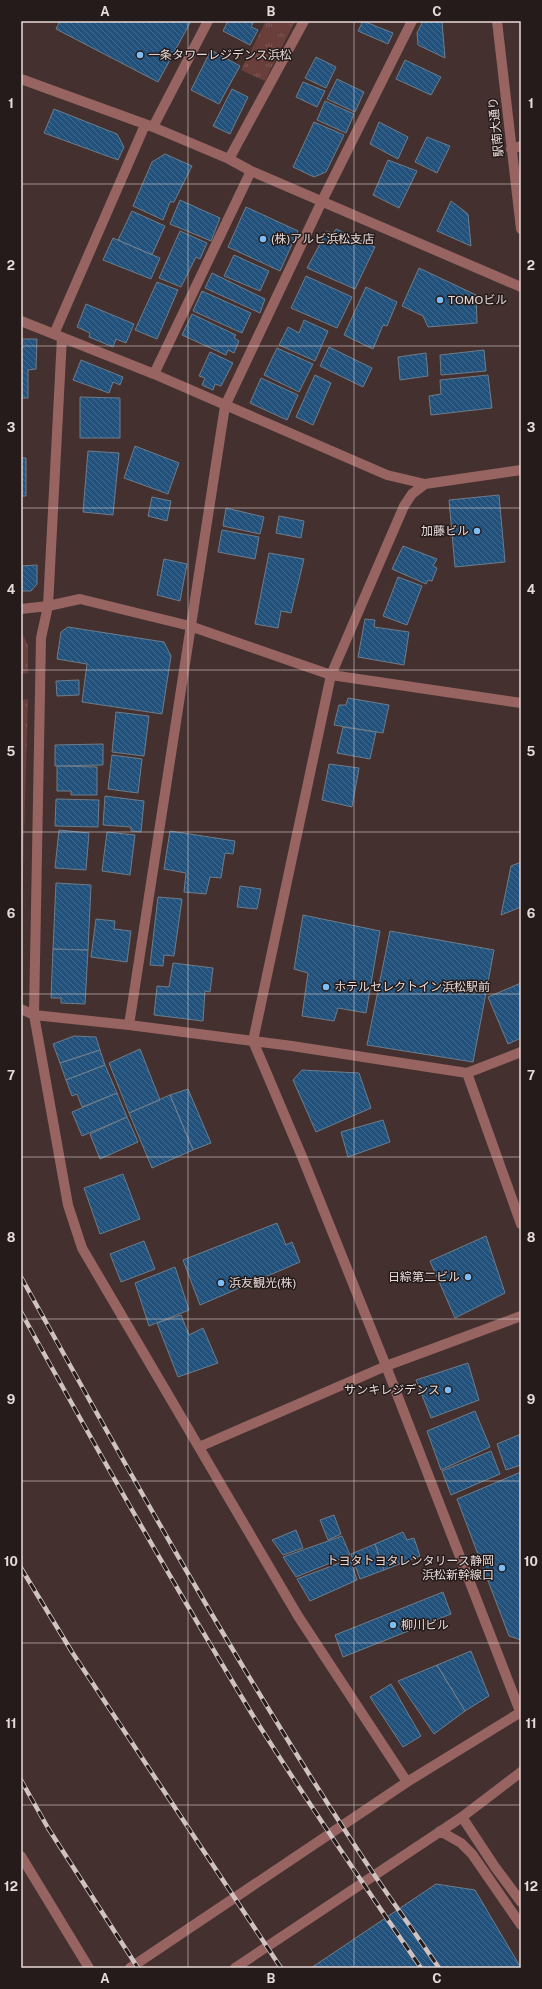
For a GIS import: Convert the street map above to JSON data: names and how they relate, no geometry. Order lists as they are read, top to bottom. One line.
{"streets":{"street":["駅南大通り"]},"places":["一条タワーレジデンス浜松","(株)アルビ浜松支店","TOMOビル","加藤ビル","ホテルセレクトイン浜松駅前","日綜第二ビル","浜友観光(株)","サンキレジデンス","トヨタトヨタレンタリース静岡 浜松新幹線口","柳川ビル"],"grid":{"columns":["A","B","C"],"rows":["1","2","3","4","5","6","7","8","9","10","11","12"]}}
